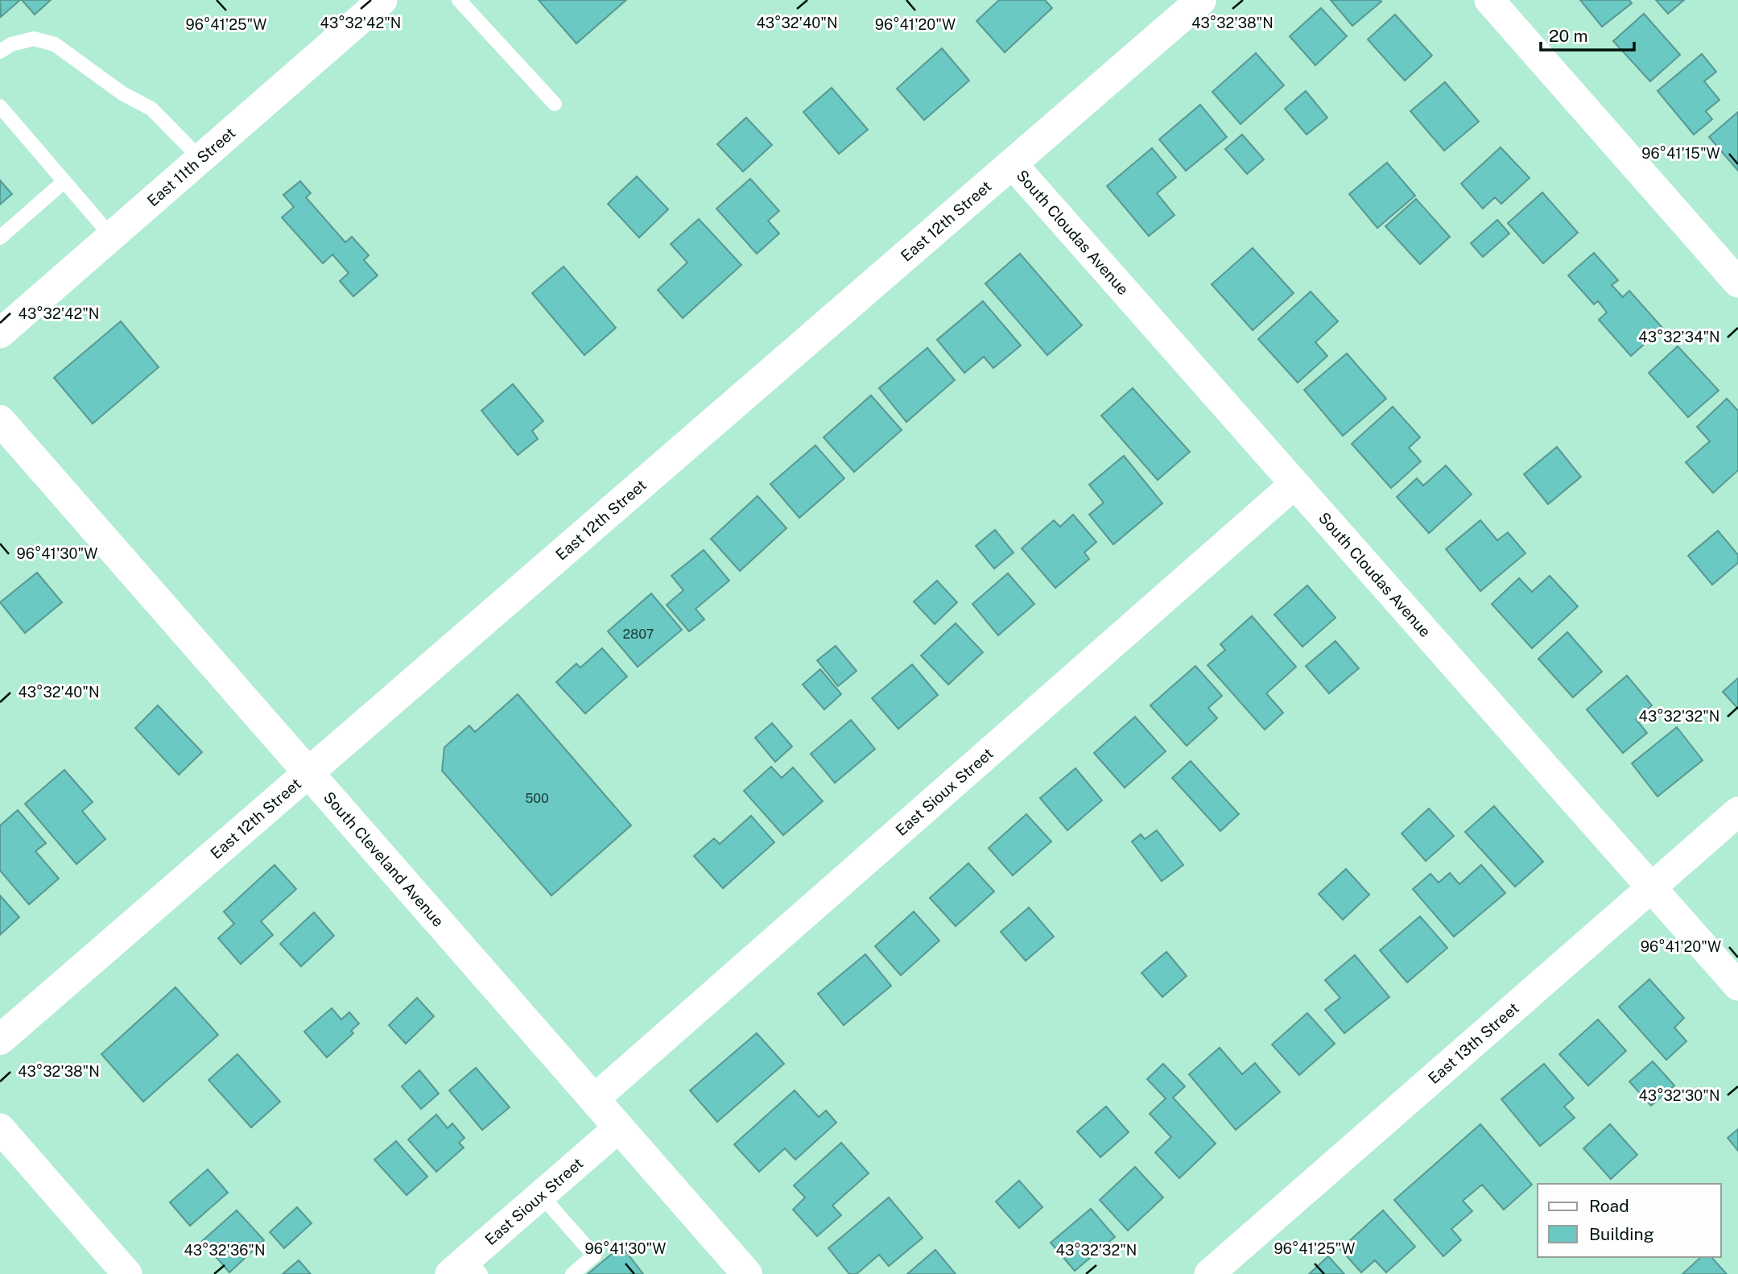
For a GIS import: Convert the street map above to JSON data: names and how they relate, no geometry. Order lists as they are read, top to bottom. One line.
{"streets":{"street":["East 11th Street","East 12th Street","South Cloudas Avenue","East Sioux Street","South Cleveland Avenue","East 13th Street"]},"crossings":[["East 12th Street","South Cloudas Avenue"],["East 12th Street","South Cleveland Avenue"],["South Cloudas Avenue","East Sioux Street"],["South Cloudas Avenue","East 13th Street"],["East Sioux Street","South Cleveland Avenue"]],"house_numbers":["2807","500"],"legend":["Road","Building"],"scale_bar":"20 m","coordinates":["43°32'42\"N","43°32'40\"N","43°32'38\"N","96°41'20\"W","96°41'25\"W","96°41'15\"W","43°32'34\"N","96°41'30\"W","43°32'32\"N","43°32'30\"N","43°32'36\"N"]}
